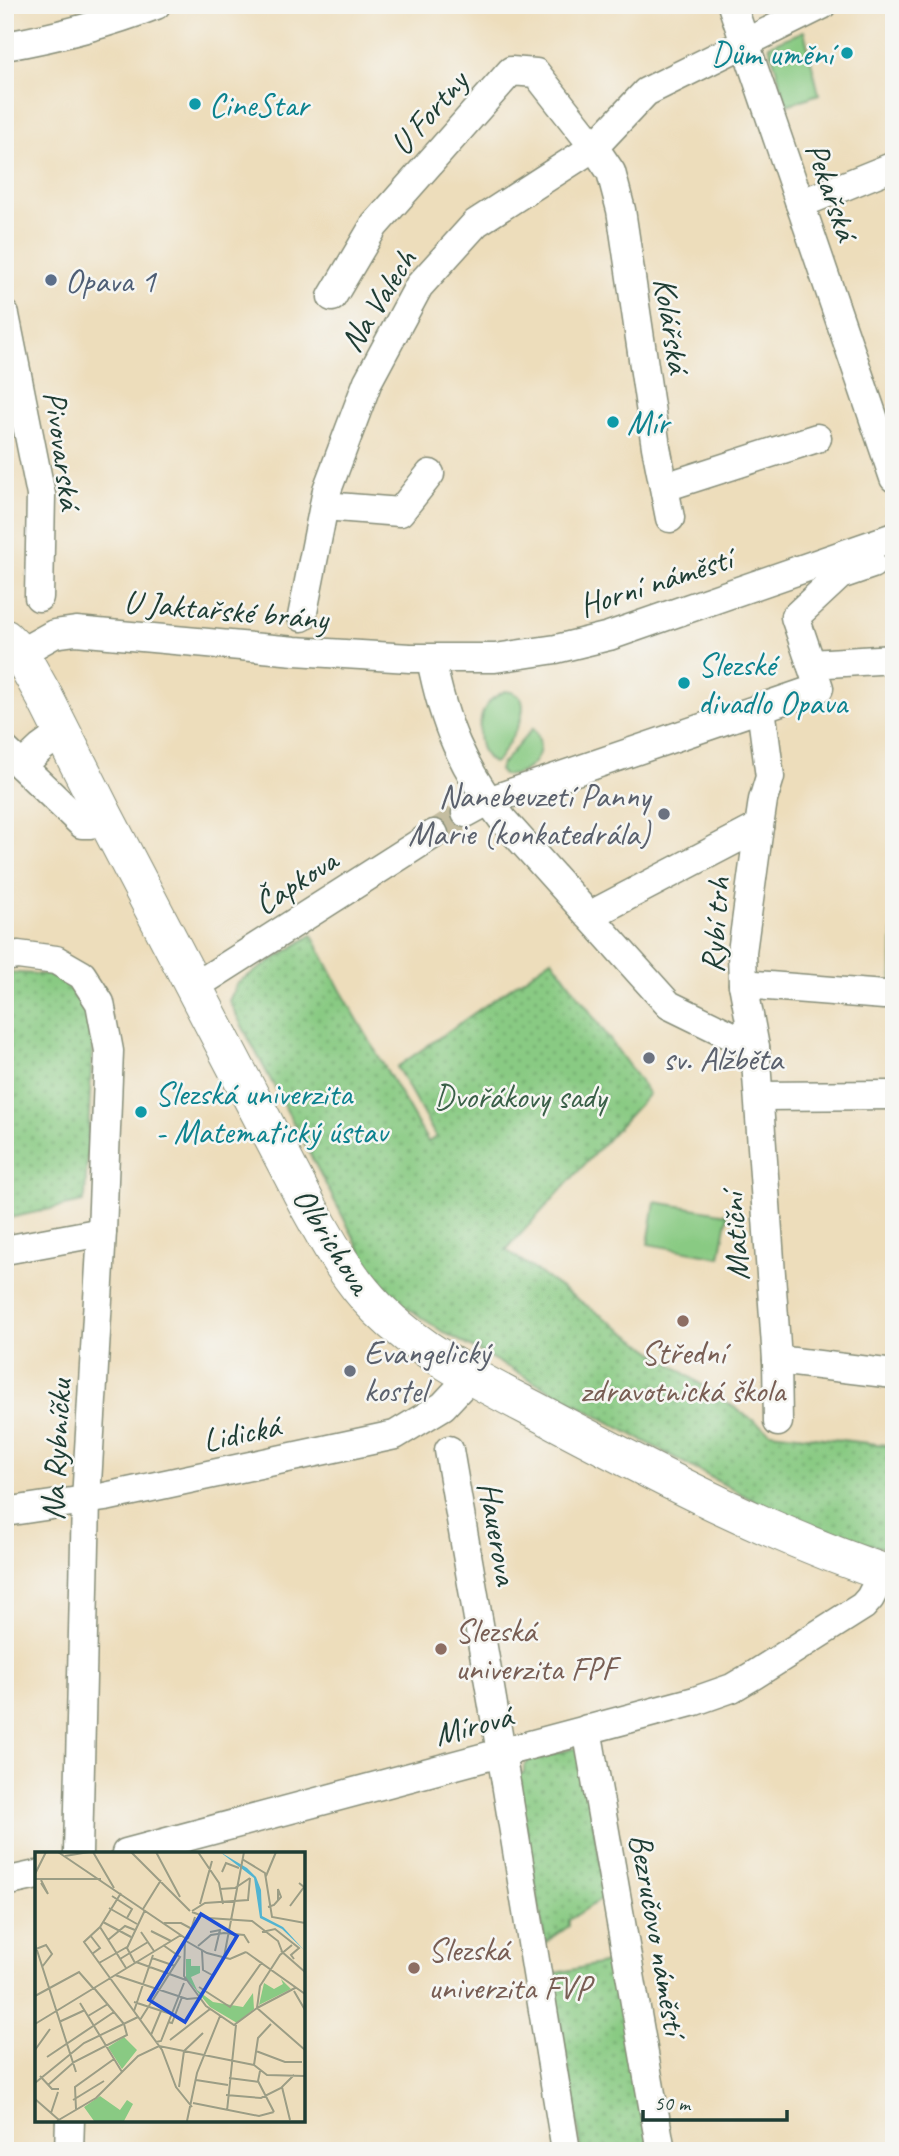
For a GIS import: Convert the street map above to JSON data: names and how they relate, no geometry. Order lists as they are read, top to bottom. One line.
{"streets":{"main road":["Olbrichova"],"street":["U Fortny","Pekařská","Na Valech","Kolářská","Pivovarská","Horní náměstí","U Jaktařské brány","Čapkova","Rybí trh","Matiční","Lidická","Na Rybníčku","Hauerova","Mírová","Bezručovo náměstí"]},"crossings":[["U Fortny","Na Valech"],["U Fortny","Kolářská"],["Pekařská","Na Valech"],["Na Valech","Kolářská"],["Horní náměstí","U Jaktařské brány"],["Horní náměstí","Rybí trh"],["U Jaktařské brány","Rybí trh"],["U Jaktařské brány","Olbrichova"],["Čapkova","Olbrichova"],["Rybí trh","Matiční"],["Olbrichova","Lidická"],["Olbrichova","Mírová"],["Lidická","Na Rybníčku"],["Hauerova","Mírová"],["Mírová","Bezručovo náměstí"]],"parks":["Dvořákovy sady"],"places":["Dům umění","CineStar","Opava 1","Mír","Slezské divadlo Opava","Nanebevzetí Panny Marie (konkatedrála)","sv. Alžběta","Slezská univerzita - Matematický ústav","Střední zdravotnická škola","Evangelický kostel","Slezská univerzita FPF","Slezská univerzita FVP"],"scale_bar":"50 m"}
